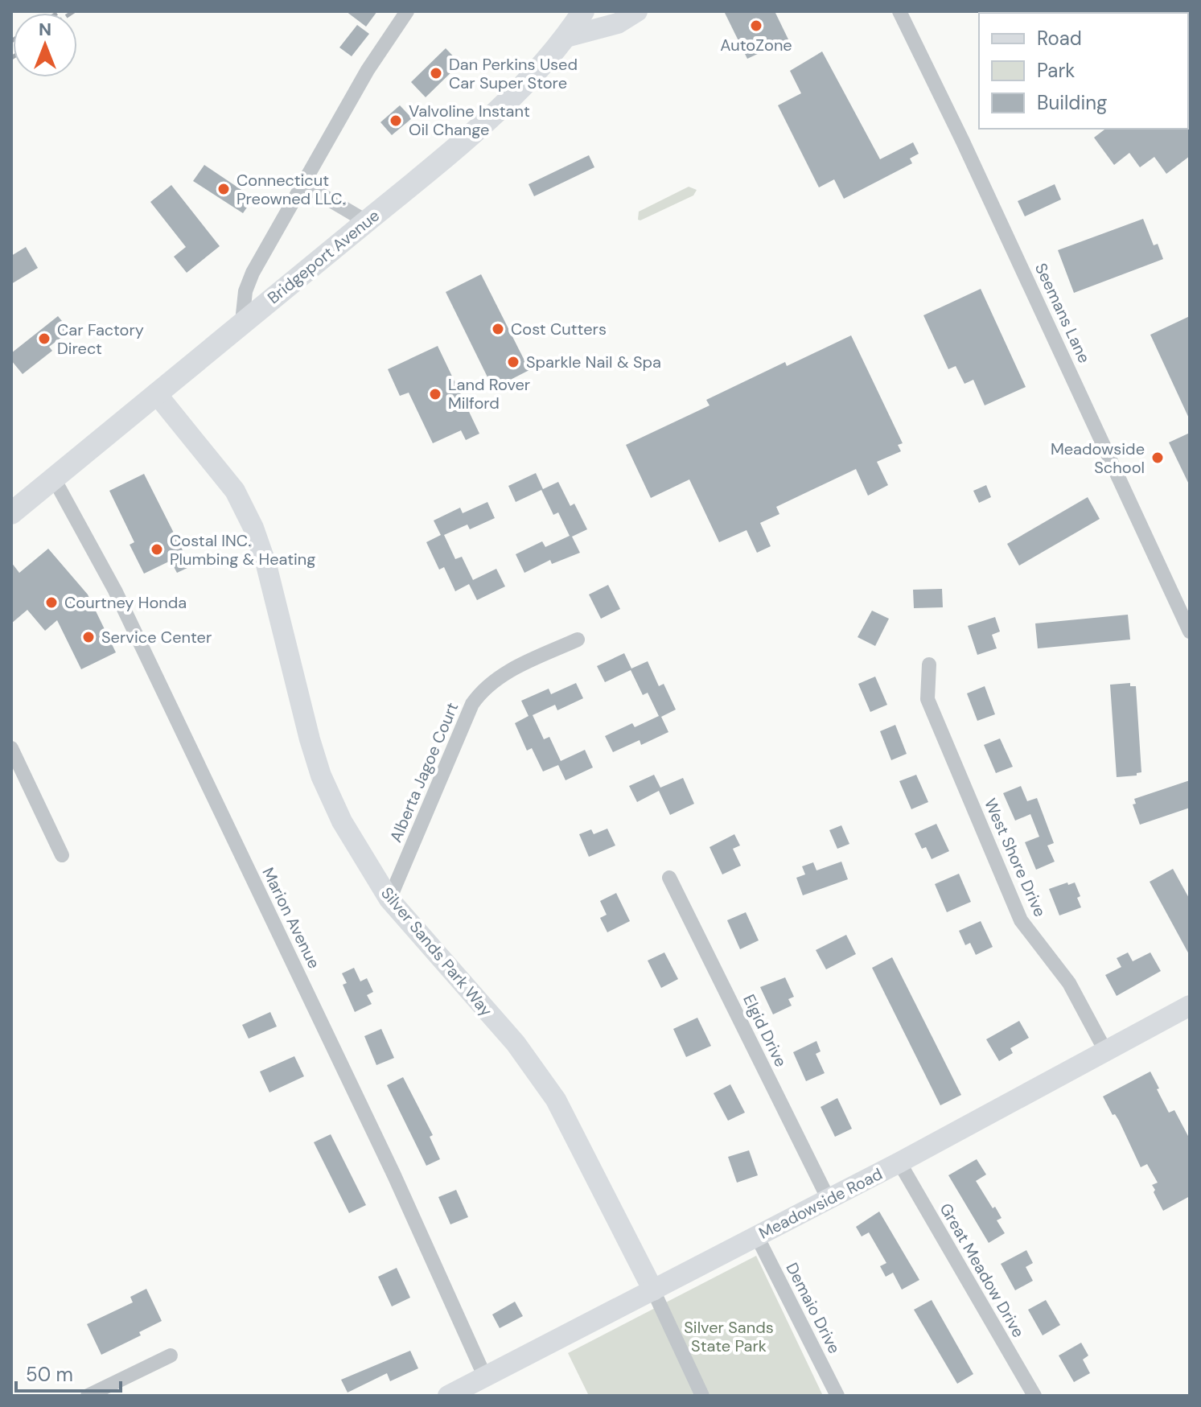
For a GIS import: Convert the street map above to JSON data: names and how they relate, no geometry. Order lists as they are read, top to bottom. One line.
{"streets":{"main road":["Bridgeport Avenue"],"street":["Seemans Lane","Alberta Jagoe Court","West Shore Drive","Marion Avenue","Silver Sands Park Way","Elgid Drive","Meadowside Road","Great Meadow Drive","Demaio Drive"]},"crossings":[["Bridgeport Avenue","Marion Avenue"],["Bridgeport Avenue","Silver Sands Park Way"],["Alberta Jagoe Court","Silver Sands Park Way"],["West Shore Drive","Meadowside Road"],["Marion Avenue","Meadowside Road"],["Silver Sands Park Way","Meadowside Road"],["Elgid Drive","Meadowside Road"],["Meadowside Road","Great Meadow Drive"],["Meadowside Road","Demaio Drive"]],"parks":["Silver Sands State Park"],"places":["AutoZone","Dan Perkins Used Car Super Store","Valvoline Instant Oil Change","Connecticut Preowned LLC.","Cost Cutters","Car Factory Direct","Sparkle Nail & Spa","Land Rover Milford","Meadowside School","Costal INC. Plumbing & Heating","Courtney Honda","Service Center"],"legend":["Road","Park","Building"],"scale_bar":"50 m","north":"top"}
